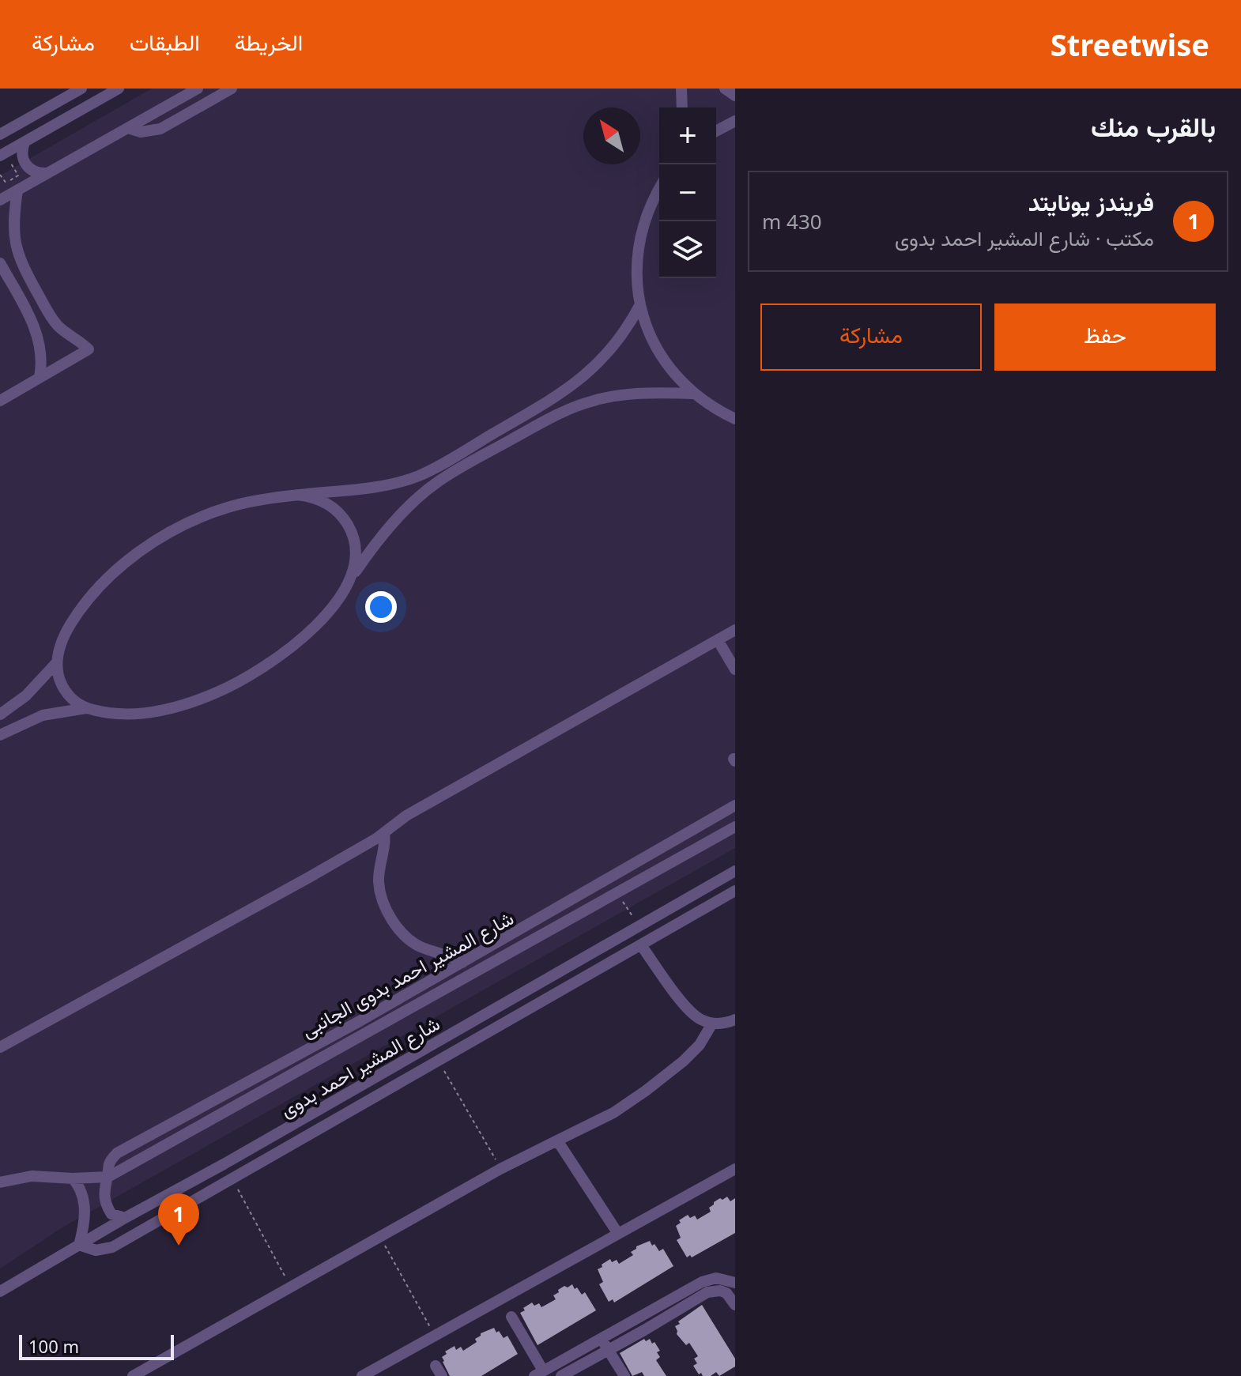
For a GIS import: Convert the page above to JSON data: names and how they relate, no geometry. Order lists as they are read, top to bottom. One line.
{"streets":{"street":["شارع المشير احمد بدوى الجانبى","شارع المشير احمد بدوى"]},"crossings":[["شارع المشير احمد بدوى الجانبى","شارع المشير احمد بدوى"]],"scale_bar":"100 m","north":"top left","page":{"header":"Streetwise","nav":["الخريطة","الطبقات","مشاركة"],"heading":"بالقرب منك","map_buttons":["+","−"],"list":[{"mark":"1","name":"فريندز يونايتد","note":"مكتب · شارع المشير احمد بدوى","value":"430 m"}],"buttons":["حفظ","مشاركة"],"pins":"1","scale":"100 m"}}
